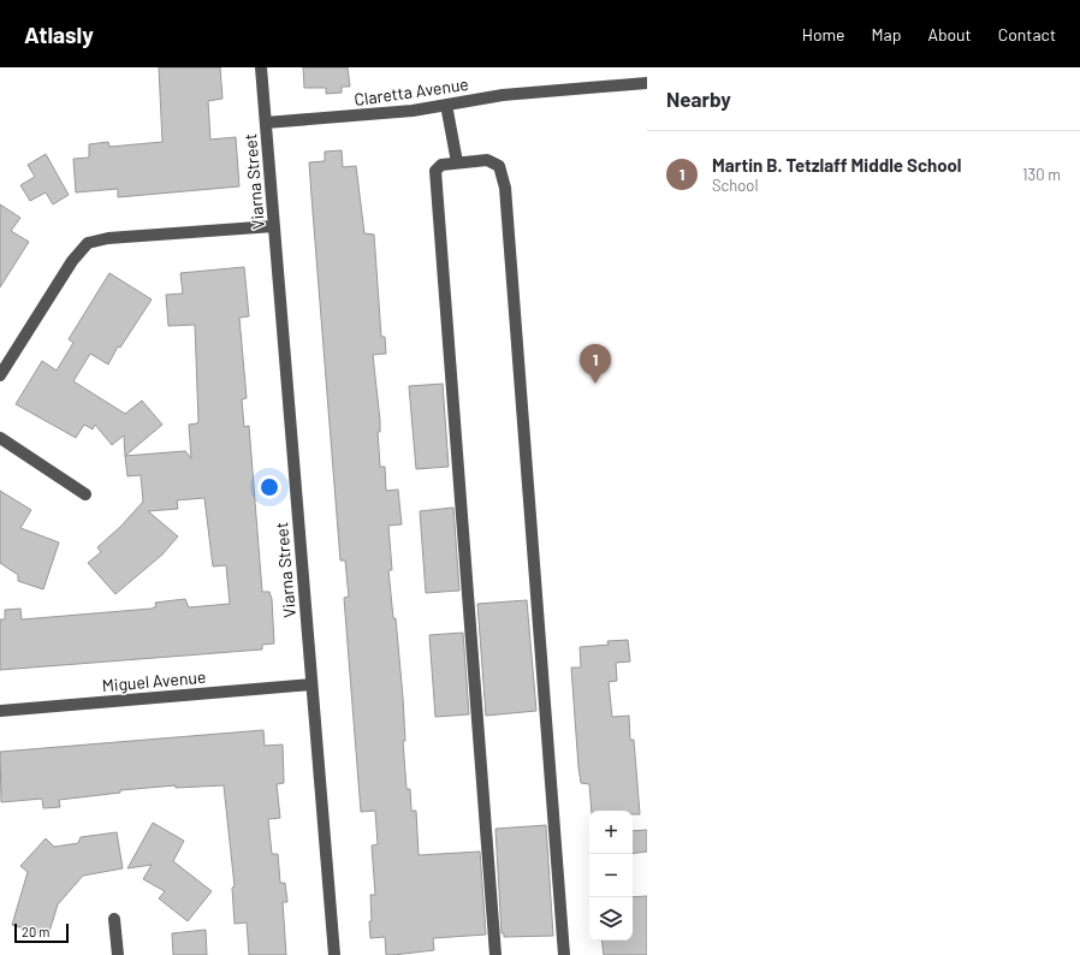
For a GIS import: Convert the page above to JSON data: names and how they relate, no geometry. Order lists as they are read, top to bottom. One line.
{"streets":{"street":["Claretta Avenue","Viarna Street","Miguel Avenue"]},"crossings":[["Claretta Avenue","Viarna Street"],["Viarna Street","Miguel Avenue"]],"scale_bar":"20 m","page":{"header":"Atlasly","nav":["Home","Map","About","Contact"],"heading":"Nearby","list":[{"mark":"1","name":"Martin B. Tetzlaff Middle School","note":"School","value":"130 m"}],"pins":"1","map_buttons":["+","−"],"scale":"20 m"}}
